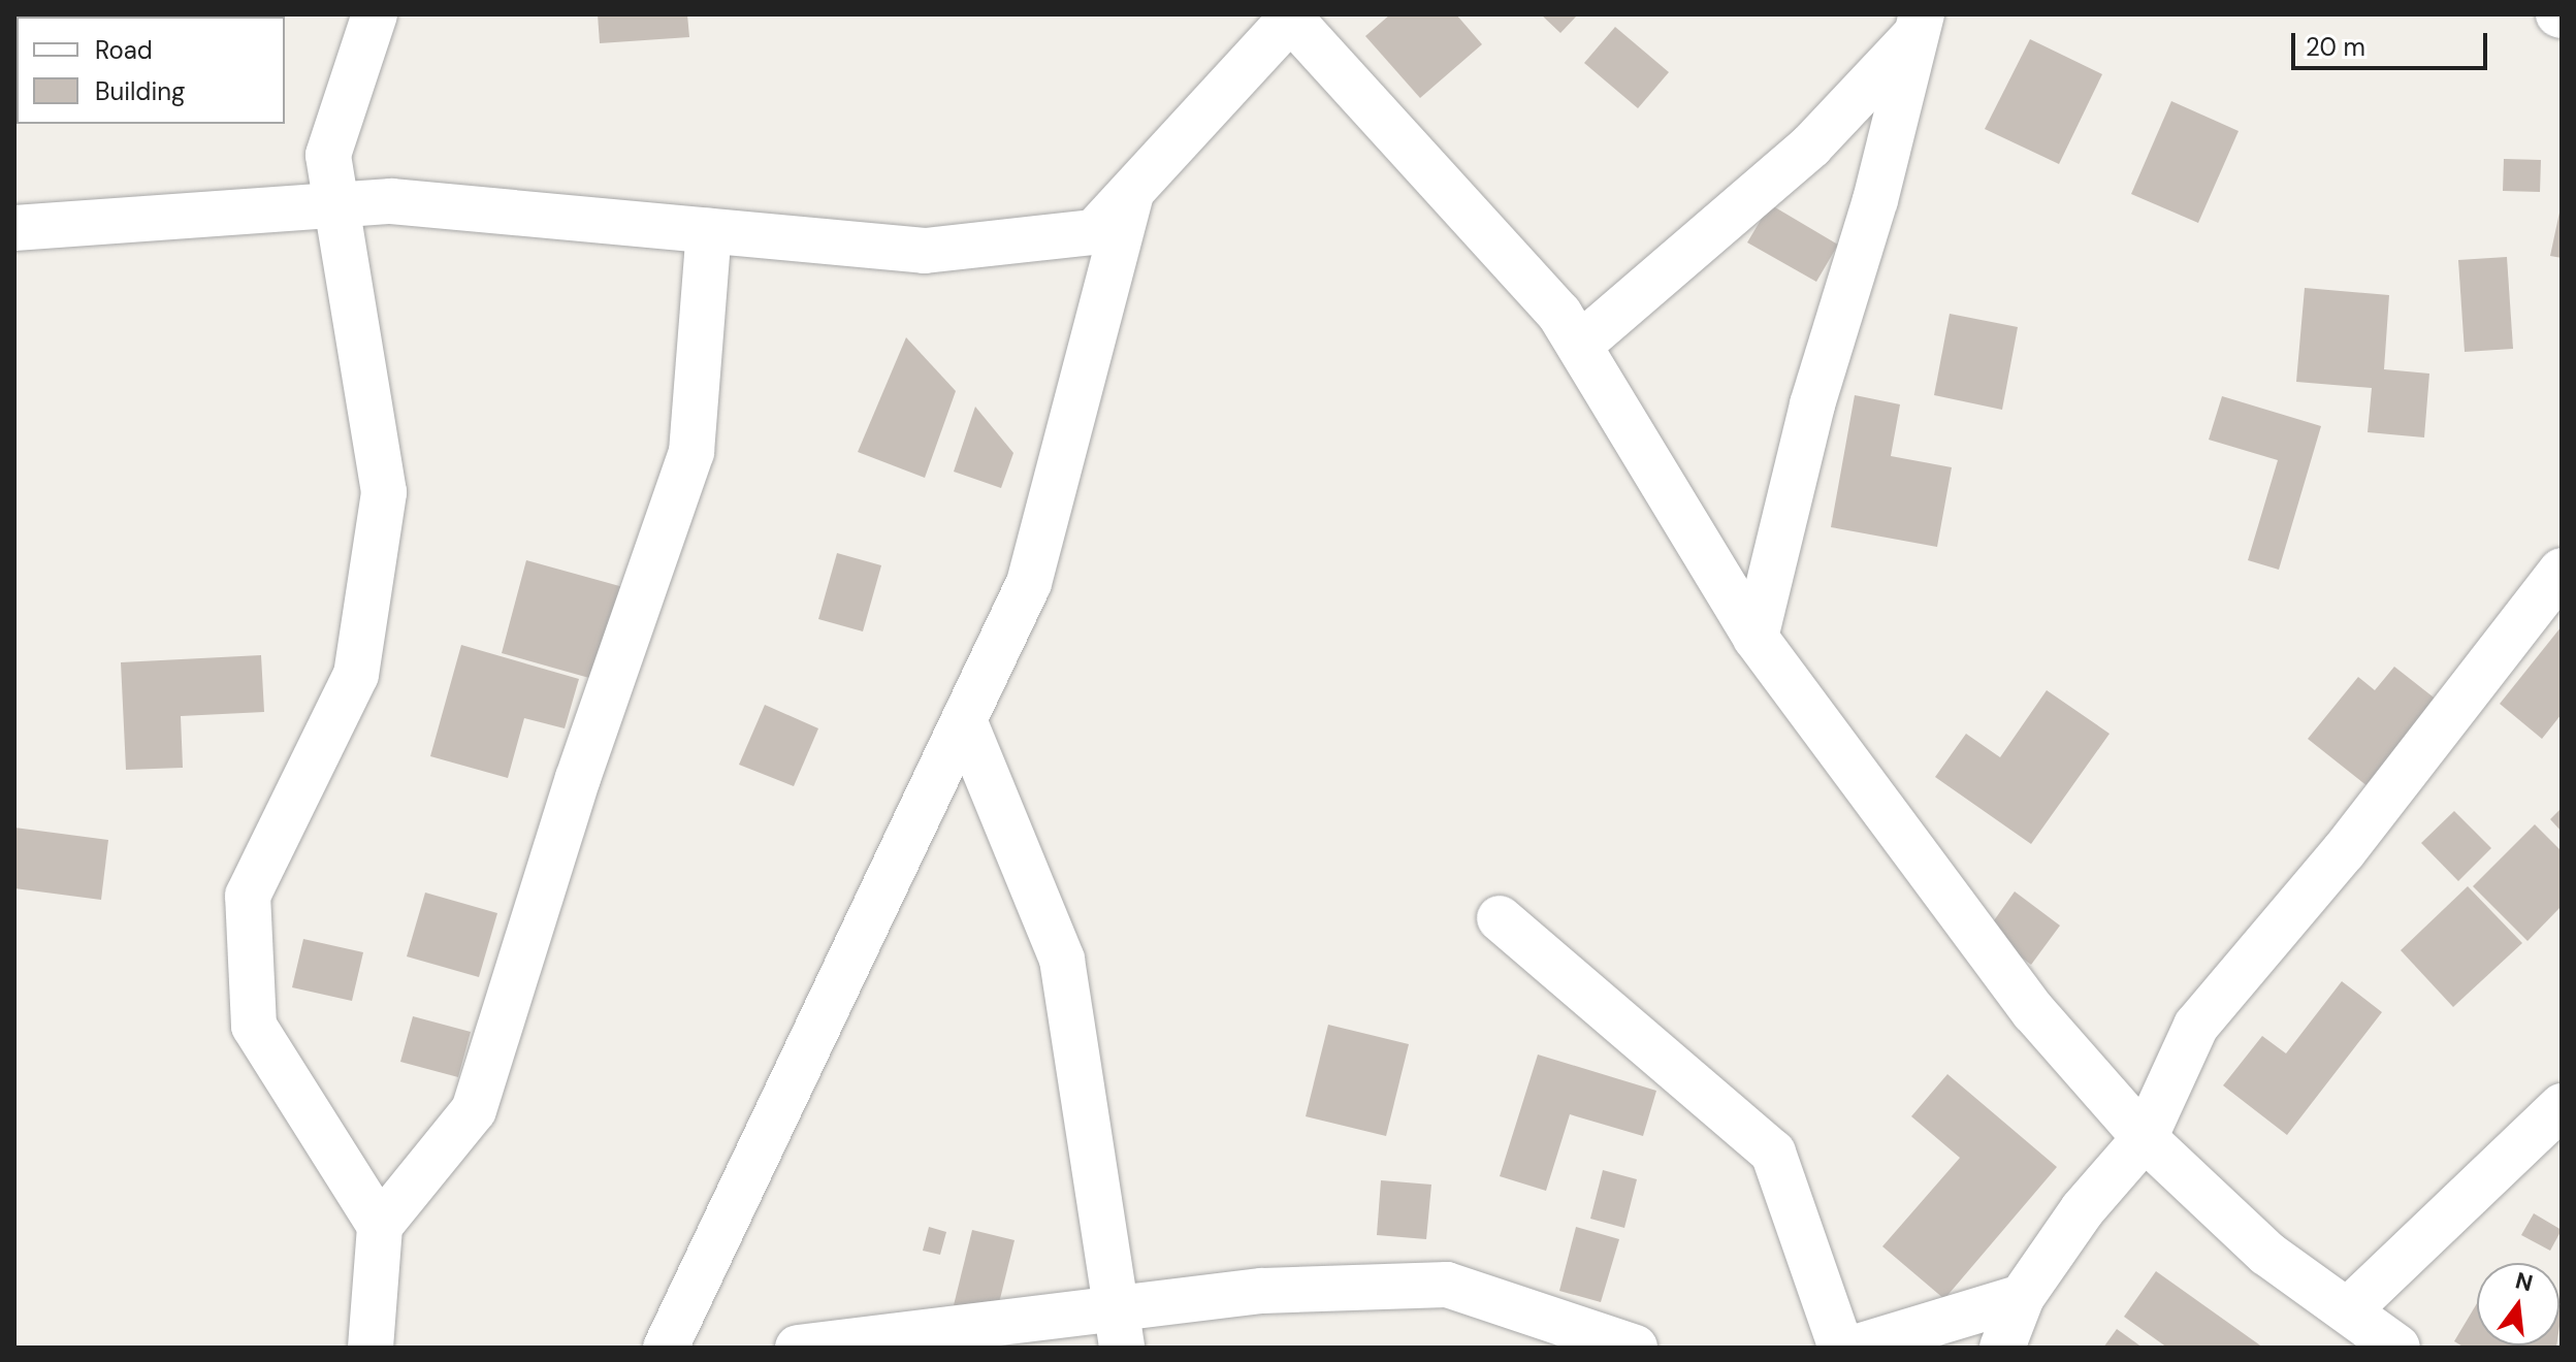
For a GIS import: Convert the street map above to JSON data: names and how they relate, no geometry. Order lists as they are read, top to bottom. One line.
{"legend":["Road","Building"],"scale_bar":"20 m","north":"top"}
